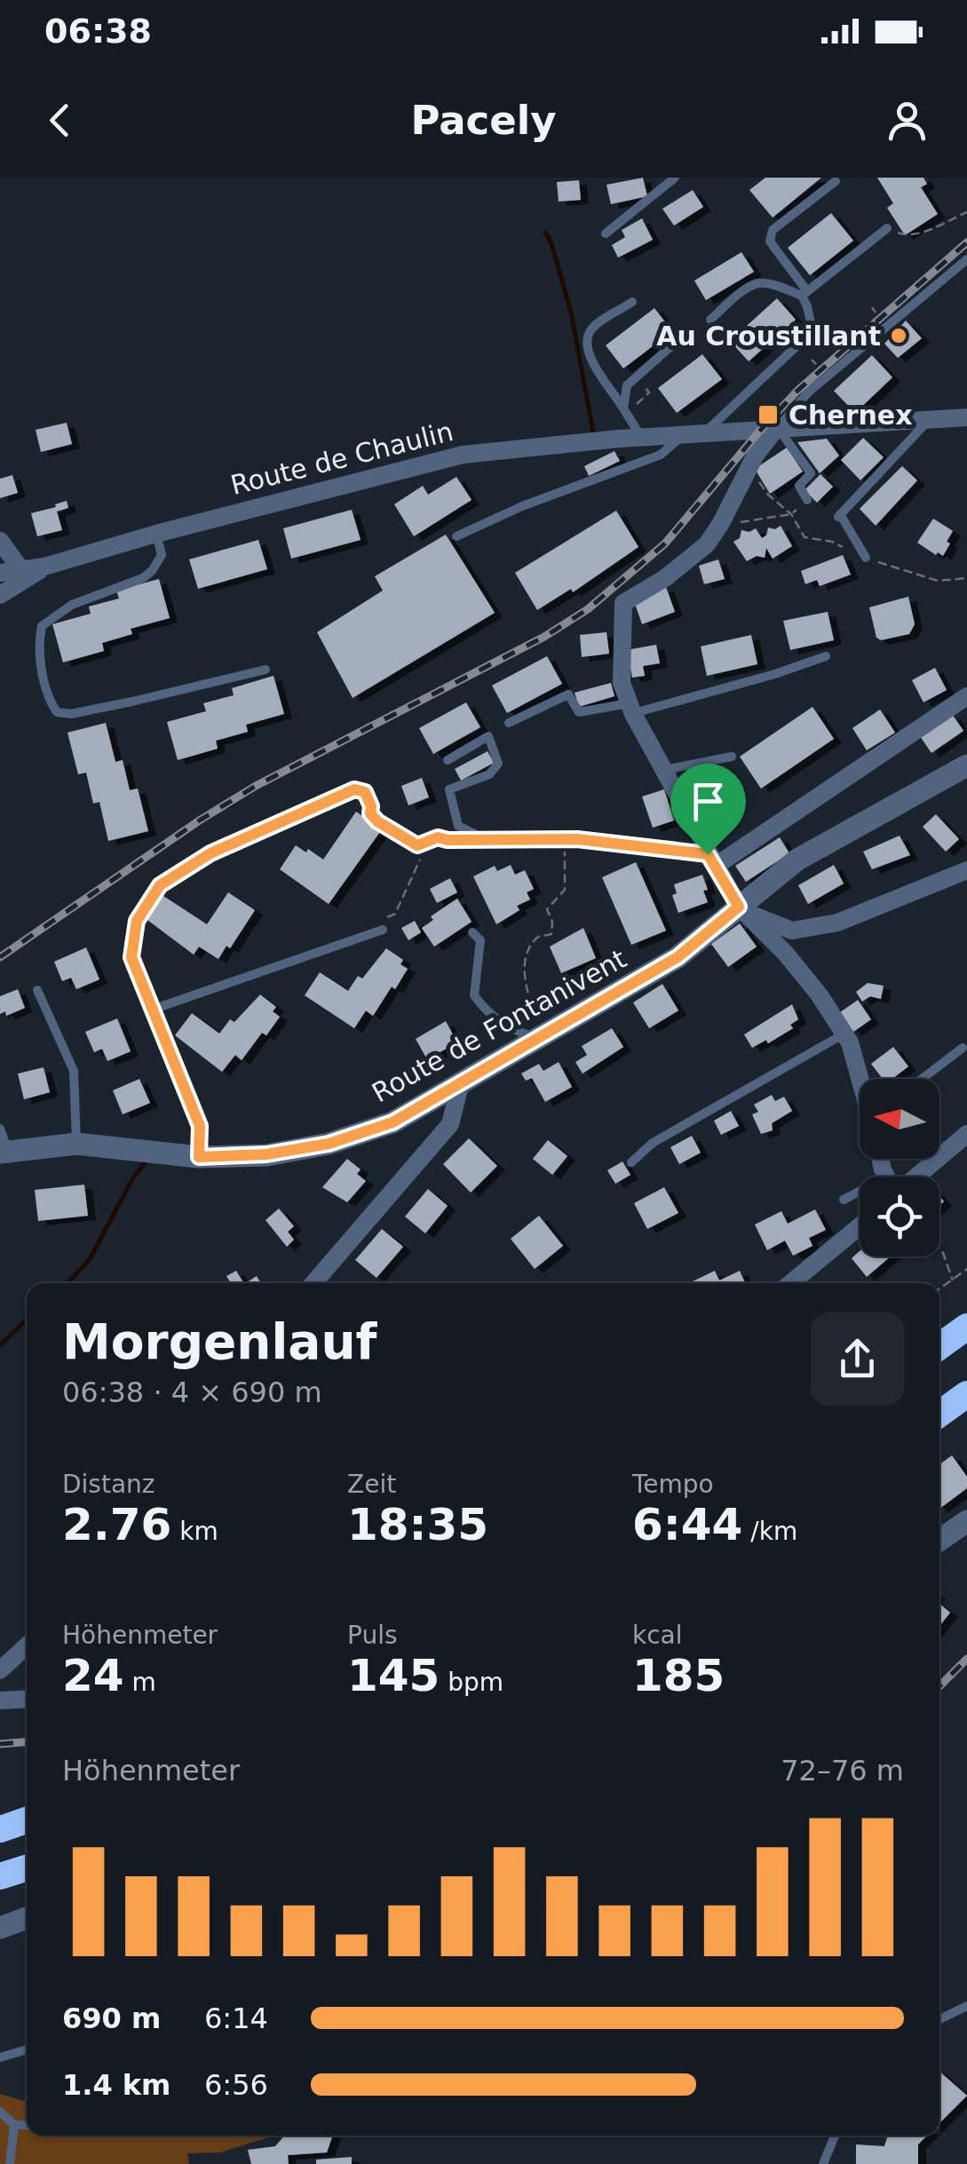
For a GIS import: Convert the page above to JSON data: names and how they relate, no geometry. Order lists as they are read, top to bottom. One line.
{"streets":{"street":["Route de Chaulin","Route de Fontanivent"]},"places":{"other":["Au Croustillant"],"transit":["Chernex"]},"north":"left","page":{"status":"06:38","header":"Pacely","heading":["Morgenlauf","06:38 · 4 × 690 m"],"stats":[["Distanz","2.76 km"],["Zeit","18:35"],["Tempo","6:44 /km"],["Höhenmeter","24 m"],["Puls","145 bpm"],["kcal","185"]],"chart":["Höhenmeter","72–76 m"],"list":[{"name":"690 m","note":"6:14"},{"name":"1.4 km","note":"6:56"}]}}
